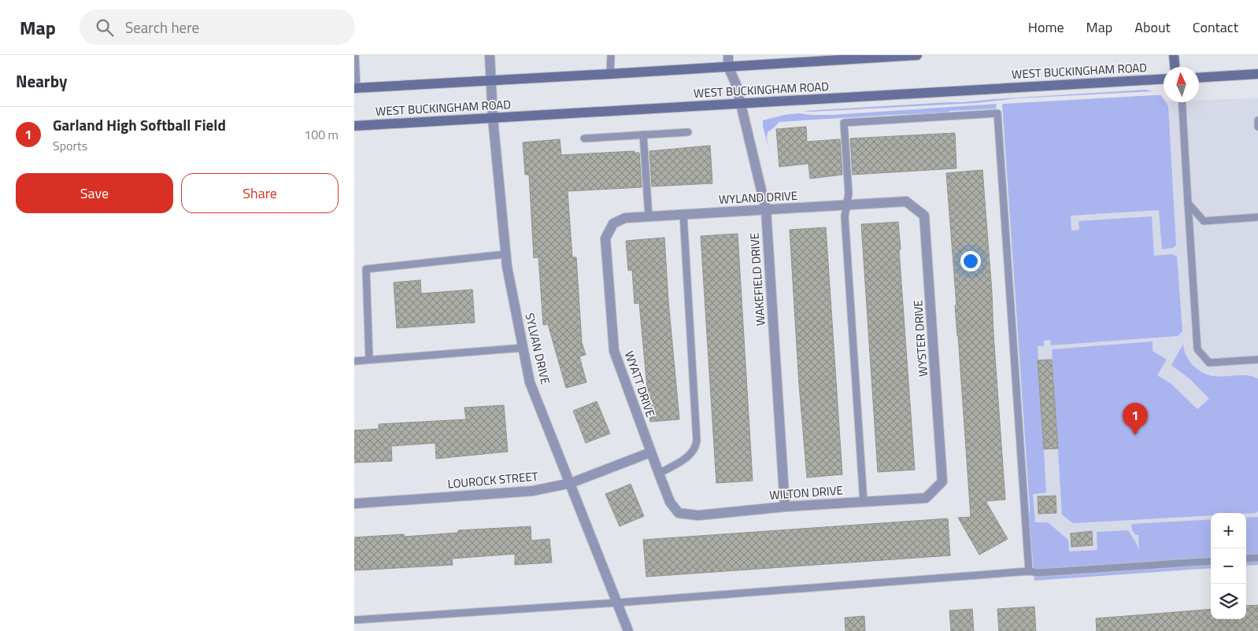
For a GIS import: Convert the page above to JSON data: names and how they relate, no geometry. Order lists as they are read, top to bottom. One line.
{"streets":{"main road":["WEST BUCKINGHAM ROAD"],"street":["WYLAND DRIVE","WAKEFIELD DRIVE","WYSTER DRIVE","SYLVAN DRIVE","WYATT DRIVE","LOUROCK STREET","WILTON DRIVE"]},"crossings":[["WEST BUCKINGHAM ROAD","WAKEFIELD DRIVE"],["WEST BUCKINGHAM ROAD","SYLVAN DRIVE"],["WYLAND DRIVE","WAKEFIELD DRIVE"],["WYLAND DRIVE","WYSTER DRIVE"],["WYLAND DRIVE","WYATT DRIVE"],["WAKEFIELD DRIVE","WILTON DRIVE"],["WYSTER DRIVE","WILTON DRIVE"],["SYLVAN DRIVE","LOUROCK STREET"],["WYATT DRIVE","LOUROCK STREET"],["WYATT DRIVE","WILTON DRIVE"]],"north":"top","page":{"header":"Map","search":"Search here","nav":["Home","Map","About","Contact"],"heading":"Nearby","list":[{"mark":"1","name":"Garland High Softball Field","note":"Sports","value":"100 m"}],"buttons":["Save","Share"],"pins":"1","map_buttons":["+","−"]}}
